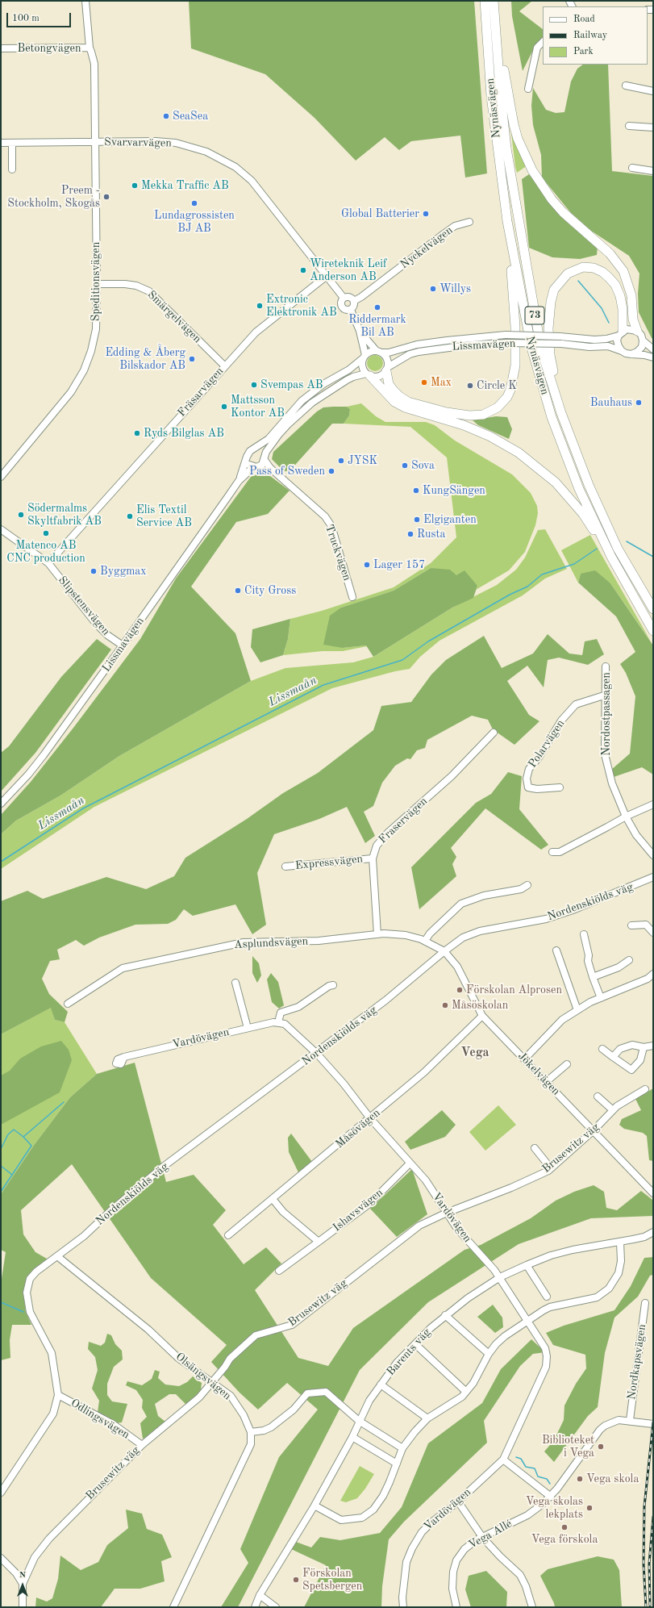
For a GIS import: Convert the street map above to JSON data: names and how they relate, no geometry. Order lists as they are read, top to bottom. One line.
{"streets":{"highway":["Nynäsvägen","73"],"street":["Betongvägen","Svarvarvägen","Nyckelvägen","Speditionsvägen","Smärgelvägen","Lissmavägen","Fräsarvägen","Truckvägen","Slipstensvägen","Nordostpassagen","Polarvägen","Fraservägen","Expressvägen","Nordenskiölds väg","Asplundsvägen","Vardövägen","Jökelvägen","Måsövägen","Brusewitz väg","Ishavsvägen","Barents väg","Nordkapsvägen","Olsängsvägen","Odlingsvägen","Vega Allé"]},"crossings":[["Betongvägen","Speditionsvägen"],["Svarvarvägen","Nyckelvägen"],["Svarvarvägen","Speditionsvägen"],["Svarvarvägen","Fräsarvägen"],["Speditionsvägen","Smärgelvägen"],["Smärgelvägen","Fräsarvägen"],["Lissmavägen","Truckvägen"],["Lissmavägen","Slipstensvägen"],["Fräsarvägen","Slipstensvägen"],["Nordostpassagen","Polarvägen"],["Fraservägen","Expressvägen"],["Fraservägen","Asplundsvägen"],["Nordenskiölds väg","Asplundsvägen"],["Nordenskiölds väg","Vardövägen"],["Nordenskiölds väg","Jökelvägen"],["Nordenskiölds väg","Olsängsvägen"],["Nordenskiölds väg","Odlingsvägen"],["Asplundsvägen","Jökelvägen"],["Vardövägen","Måsövägen"],["Vardövägen","Brusewitz väg"],["Vardövägen","Ishavsvägen"],["Vardövägen","Barents väg"],["Jökelvägen","Måsövägen"],["Jökelvägen","Brusewitz väg"],["Brusewitz väg","Olsängsvägen"],["Brusewitz väg","Odlingsvägen"],["Nordkapsvägen","Vega Allé"]],"districts":["Vega"],"water":["Lissmaån"],"places":["SeaSea","Mekka Traffic AB","Preem - Stockholm, Skogås","Lundagrossisten BJ AB","Global Batterier","Wireteknik Leif Anderson AB","Willys","Extronic Elektronik AB","Riddermark Bil AB","Edding & Åberg Bilskador AB","Max","Svempas AB","Circle K","Bauhaus","Mattsson Kontor AB","Ryds Bilglas AB","JYSK","Sova","Pass of Sweden","KungSängen","Södermalms Skyltfabrik AB","Elis Textil Service AB","Elgiganten","Matenco AB CNC production","Rusta","Lager 157","Byggmax","City Gross","Förskolan Alprosen","Måsöskolan","Biblioteket i Vega","Vega skola","Vega skolas lekplats","Vega förskola","Förskolan Spetsbergen"],"legend":["Road","Railway","Park"],"scale_bar":"100 m","north":"top"}
